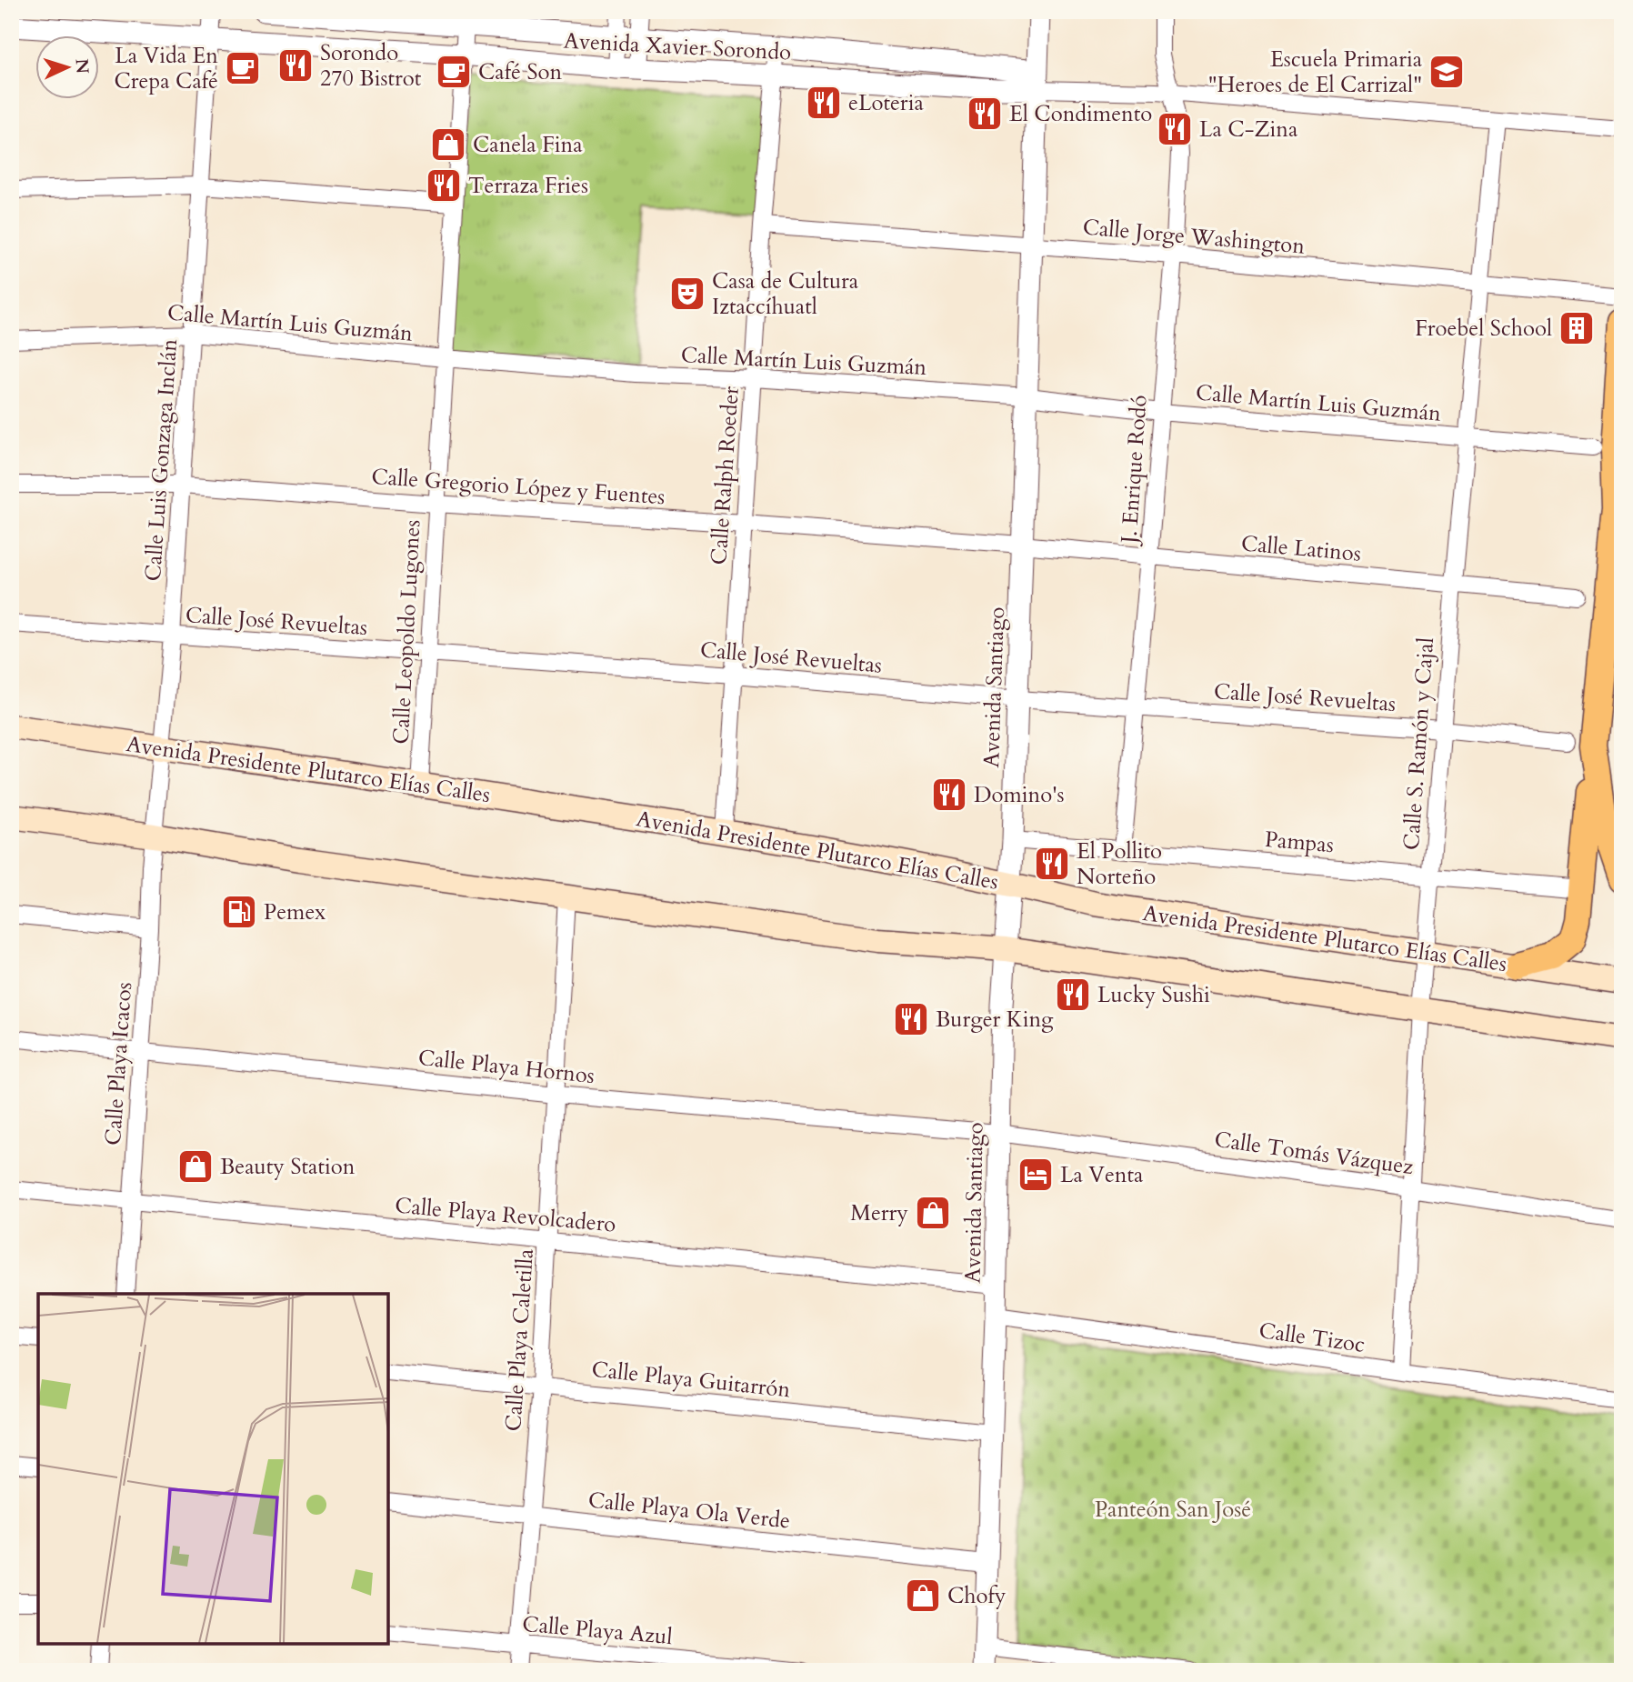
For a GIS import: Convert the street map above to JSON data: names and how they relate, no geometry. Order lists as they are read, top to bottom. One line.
{"streets":{"main road":["Avenida Presidente Plutarco Elías Calles"],"street":["Avenida Xavier Sorondo","Calle Jorge Washington","Calle Martín Luis Guzmán","Calle Luis Gonzaga Inclán","J. Enrique Rodó","Calle Ralph Roeder","Calle Gregorio López y Fuentes","Calle Latinos","Calle José Revueltas","Calle Leopoldo Lugones","Avenida Santiago","Calle S. Ramón y Cajal","Pampas","Calle Playa Icacos","Calle Playa Hornos","Calle Tomás Vázquez","Calle Playa Revolcadero","Calle Tizoc","Calle Playa Caletilla","Calle Playa Guitarrón","Calle Playa Ola Verde","Calle Playa Azul"]},"crossings":[["Avenida Xavier Sorondo","Calle Luis Gonzaga Inclán"],["Avenida Xavier Sorondo","Calle Ralph Roeder"],["Avenida Xavier Sorondo","Calle Leopoldo Lugones"],["Avenida Xavier Sorondo","Avenida Santiago"],["Calle Jorge Washington","J. Enrique Rodó"],["Calle Jorge Washington","Calle Ralph Roeder"],["Calle Jorge Washington","Avenida Santiago"],["Calle Jorge Washington","Calle S. Ramón y Cajal"],["Calle Martín Luis Guzmán","Calle Luis Gonzaga Inclán"],["Calle Martín Luis Guzmán","J. Enrique Rodó"],["Calle Martín Luis Guzmán","Calle Ralph Roeder"],["Calle Martín Luis Guzmán","Calle Leopoldo Lugones"],["Calle Martín Luis Guzmán","Avenida Santiago"],["Calle Martín Luis Guzmán","Calle S. Ramón y Cajal"],["Calle Luis Gonzaga Inclán","Calle Gregorio López y Fuentes"],["Calle Luis Gonzaga Inclán","Calle José Revueltas"],["Calle Luis Gonzaga Inclán","Avenida Presidente Plutarco Elías Calles"],["Calle Luis Gonzaga Inclán","Calle Playa Icacos"],["J. Enrique Rodó","Calle Latinos"],["J. Enrique Rodó","Calle José Revueltas"],["J. Enrique Rodó","Pampas"],["Calle Ralph Roeder","Calle Gregorio López y Fuentes"],["Calle Ralph Roeder","Calle José Revueltas"],["Calle Ralph Roeder","Avenida Presidente Plutarco Elías Calles"],["Calle Gregorio López y Fuentes","Calle Latinos"],["Calle Gregorio López y Fuentes","Calle Leopoldo Lugones"],["Calle Gregorio López y Fuentes","Avenida Santiago"],["Calle Latinos","Avenida Santiago"],["Calle Latinos","Calle S. Ramón y Cajal"],["Calle José Revueltas","Calle Leopoldo Lugones"],["Calle José Revueltas","Avenida Santiago"],["Calle José Revueltas","Calle S. Ramón y Cajal"],["Calle Leopoldo Lugones","Avenida Presidente Plutarco Elías Calles"],["Avenida Santiago","Avenida Presidente Plutarco Elías Calles"],["Avenida Santiago","Pampas"],["Avenida Santiago","Calle Playa Hornos"],["Avenida Santiago","Calle Tomás Vázquez"],["Avenida Santiago","Calle Playa Revolcadero"],["Avenida Santiago","Calle Tizoc"],["Avenida Santiago","Calle Playa Guitarrón"],["Avenida Santiago","Calle Playa Ola Verde"],["Calle S. Ramón y Cajal","Avenida Presidente Plutarco Elías Calles"],["Calle S. Ramón y Cajal","Pampas"],["Calle S. Ramón y Cajal","Calle Tomás Vázquez"],["Calle S. Ramón y Cajal","Calle Tizoc"],["Calle Playa Icacos","Calle Playa Hornos"],["Calle Playa Icacos","Calle Playa Revolcadero"],["Calle Playa Hornos","Calle Tomás Vázquez"],["Calle Playa Hornos","Calle Playa Caletilla"],["Calle Playa Revolcadero","Calle Playa Caletilla"],["Calle Playa Caletilla","Calle Playa Guitarrón"],["Calle Playa Caletilla","Calle Playa Ola Verde"],["Calle Playa Caletilla","Calle Playa Azul"]],"parks":["Panteón San José"],"places":{"restaurant":["Sorondo 270 Bistrot","eLoteria","El Condimento","La C-Zina","Terraza Fries","Domino's","El Pollito Norteño","Lucky Sushi","Burger King"],"cafe":["La Vida En Crepa Café","Café Son"],"school or university":["Escuela Primaria \"Heroes de El Carrizal\""],"shop":["Canela Fina","Beauty Station","Merry","Chofy"],"theatre":["Casa de Cultura Iztaccíhuatl"],"building":["Froebel School"],"fuel station":["Pemex"],"hotel":["La Venta"]},"north":"right"}
